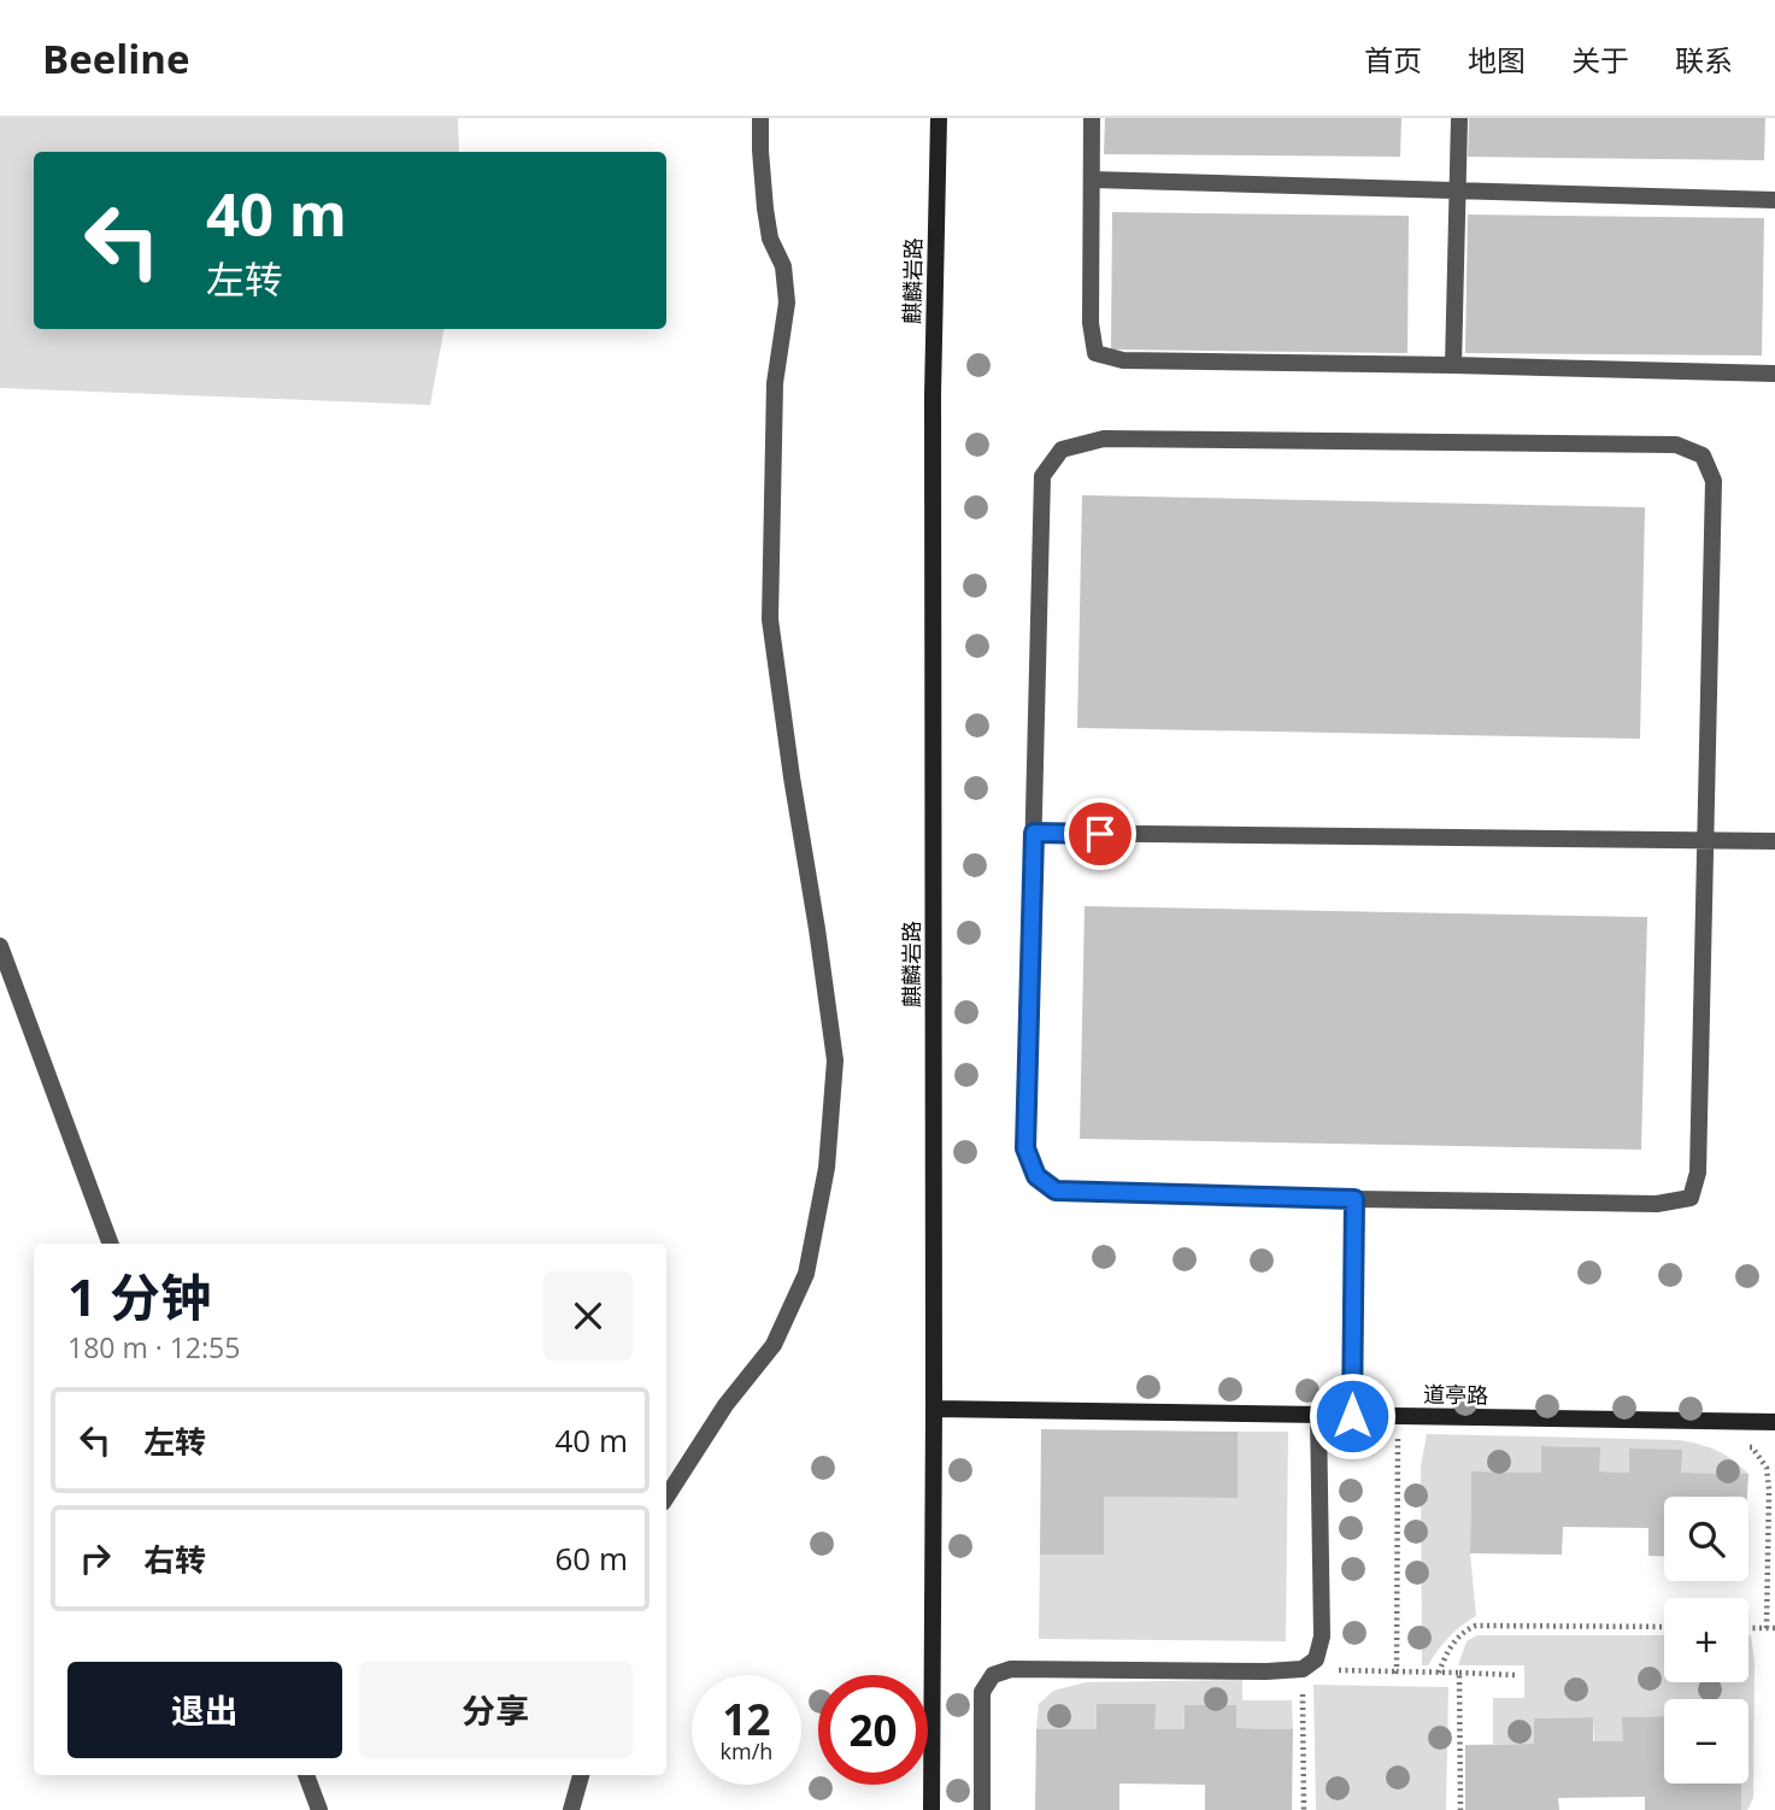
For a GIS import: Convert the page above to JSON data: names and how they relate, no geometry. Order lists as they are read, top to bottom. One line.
{"streets":{"main road":["麒麟岩路","道亭路"]},"crossings":[["麒麟岩路","道亭路"]],"page":{"header":"Beeline","nav":["首页","地图","关于","联系"],"turn":["40 m","左转"],"heading":["1 分钟","180 m · 12:55"],"list":[{"name":"左转","value":"40 m"},{"name":"右转","value":"60 m"}],"map_buttons":["+","−"],"buttons":["退出","分享"],"speed":"12 km/h","limit":"20"}}
